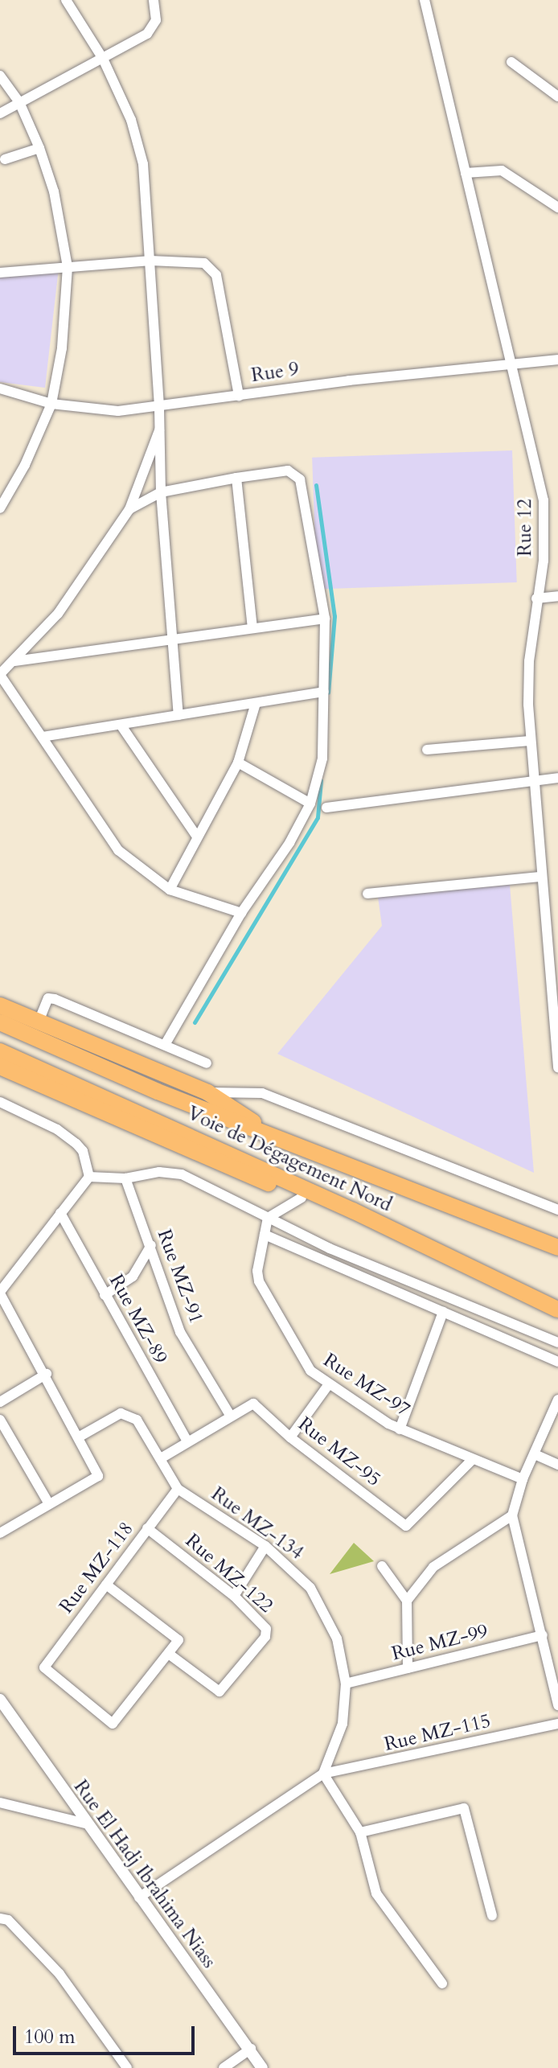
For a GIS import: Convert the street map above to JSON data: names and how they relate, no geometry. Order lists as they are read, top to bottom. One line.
{"streets":{"highway":["Voie de Dégagement Nord"],"street":["Rue 9","Rue 12","Rue MZ-91","Rue MZ-89","Rue MZ-97","Rue MZ-95","Rue MZ-134","Rue MZ-118","Rue MZ-122","Rue MZ-99","Rue MZ-115","Rue El Hadj Ibrahima Niass"]},"crossings":[["Rue 9","Rue 12"],["Rue MZ-91","Rue MZ-95"],["Rue MZ-97","Rue MZ-95"],["Rue MZ-134","Rue MZ-118"],["Rue MZ-134","Rue MZ-99"],["Rue MZ-134","Rue MZ-115"],["Rue MZ-118","Rue MZ-122"]],"scale_bar":"100 m"}
